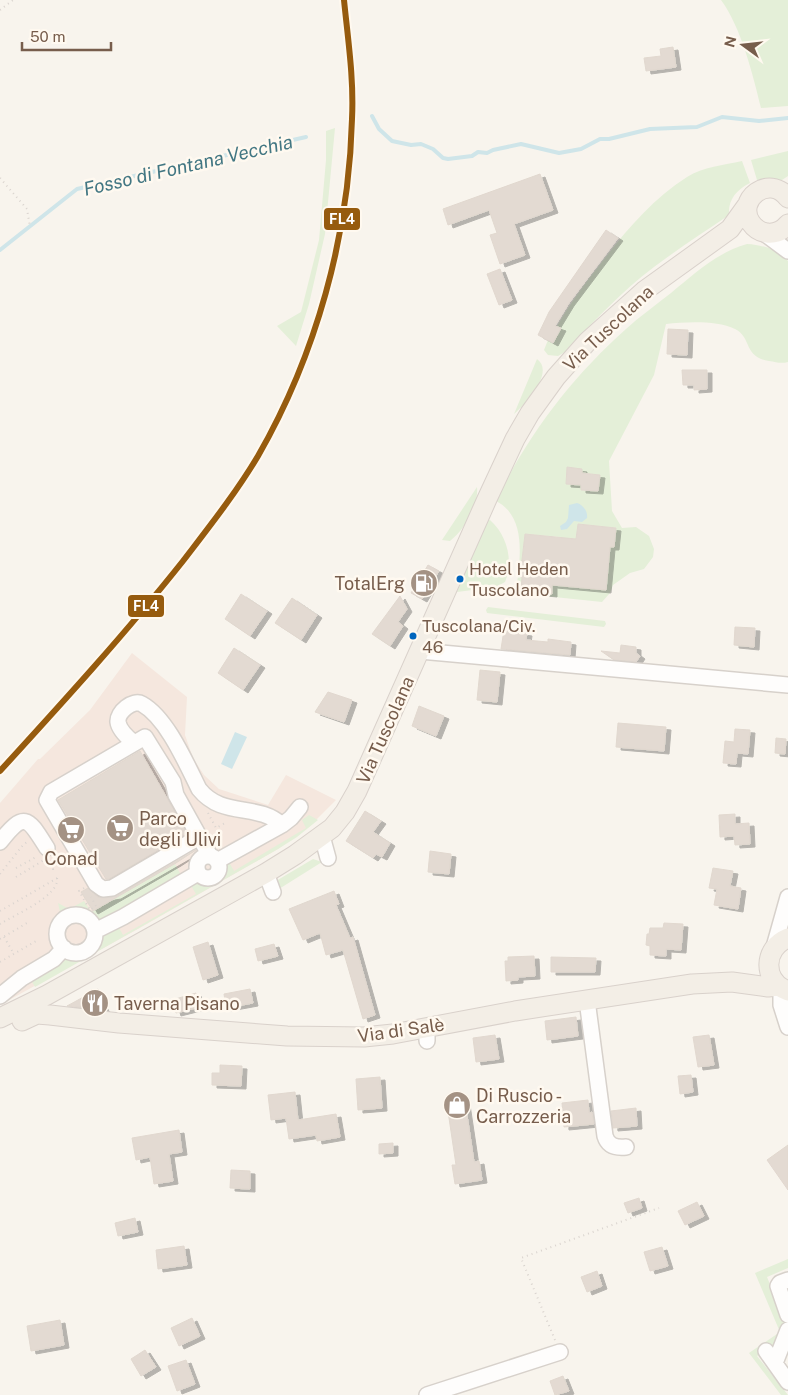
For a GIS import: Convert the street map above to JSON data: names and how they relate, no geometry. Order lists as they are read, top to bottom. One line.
{"streets":{"main road":["Via Tuscolana","Via di Salè"]},"crossings":[["Via Tuscolana","Via di Salè"]],"water":["Fosso di Fontana Vecchia"],"places":{"other":["Hotel Heden Tuscolano","Tuscolana/Civ. 46"],"fuel station":["TotalErg"],"supermarket":["Parco degli Ulivi","Conad"],"restaurant":["Taverna Pisano"],"shop":["Di Ruscio - Carrozzeria"]},"lines":["transit line FL4"],"scale_bar":"50 m","north":"left"}
